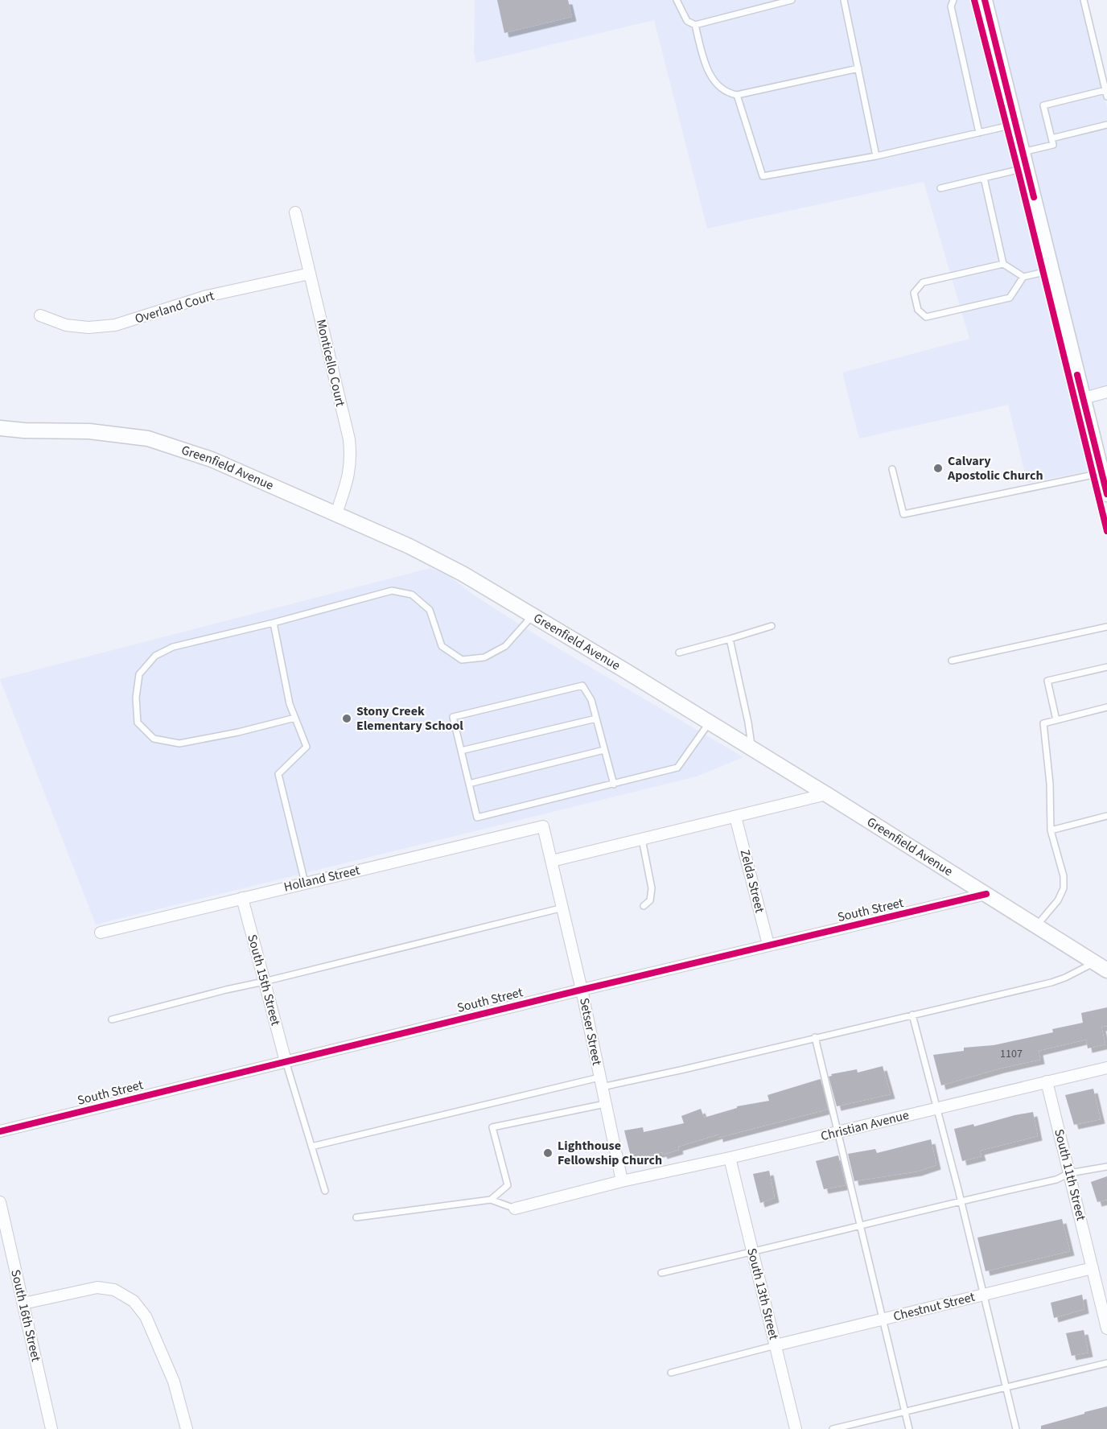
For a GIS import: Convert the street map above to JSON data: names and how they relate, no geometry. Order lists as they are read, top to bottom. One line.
{"streets":{"main road":["Greenfield Avenue"],"street":["Overland Court","Monticello Court","Holland Street","Zelda Street","South Street","South 15th Street","Setser Street","Christian Avenue","South 11th Street","South 13th Street","Chestnut Street","South 16th Street"]},"crossings":[["Overland Court","Monticello Court"],["Monticello Court","Greenfield Avenue"],["Greenfield Avenue","South Street"],["Holland Street","South 15th Street"],["Holland Street","Setser Street"],["Zelda Street","South Street"],["South Street","South 15th Street"],["South Street","Setser Street"],["Setser Street","Christian Avenue"],["Christian Avenue","South 11th Street"],["Christian Avenue","South 13th Street"],["South 11th Street","Chestnut Street"],["South 13th Street","Chestnut Street"]],"places":["Calvary Apostolic Church","Stony Creek Elementary School","Lighthouse Fellowship Church"],"house_numbers":["1107"]}
